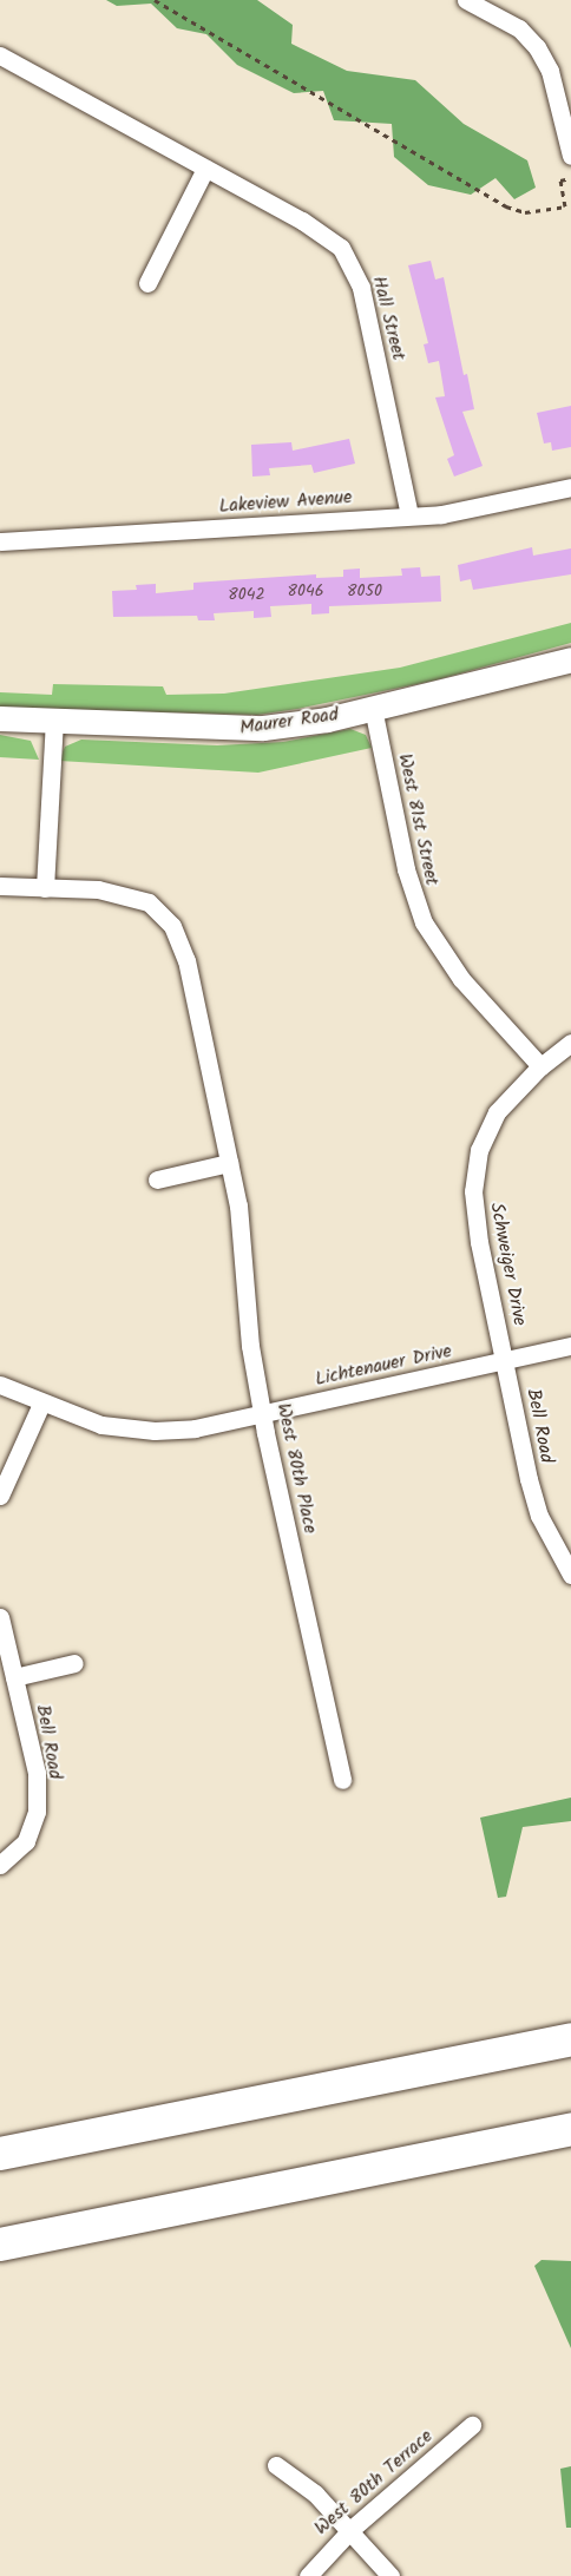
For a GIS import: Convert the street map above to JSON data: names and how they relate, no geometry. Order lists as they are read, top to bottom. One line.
{"streets":{"street":["Hall Street","Lakeview Avenue","Maurer Road","West 81st Street","Schweiger Drive","Lichtenauer Drive","Bell Road","West 80th Place","West 80th Terrace"]},"crossings":[["Hall Street","Lakeview Avenue"],["Maurer Road","West 81st Street"],["West 81st Street","Schweiger Drive"],["Schweiger Drive","Lichtenauer Drive"],["Schweiger Drive","Bell Road"],["Lichtenauer Drive","Bell Road"],["Lichtenauer Drive","West 80th Place"]],"house_numbers":["8046","8050","8042"]}
